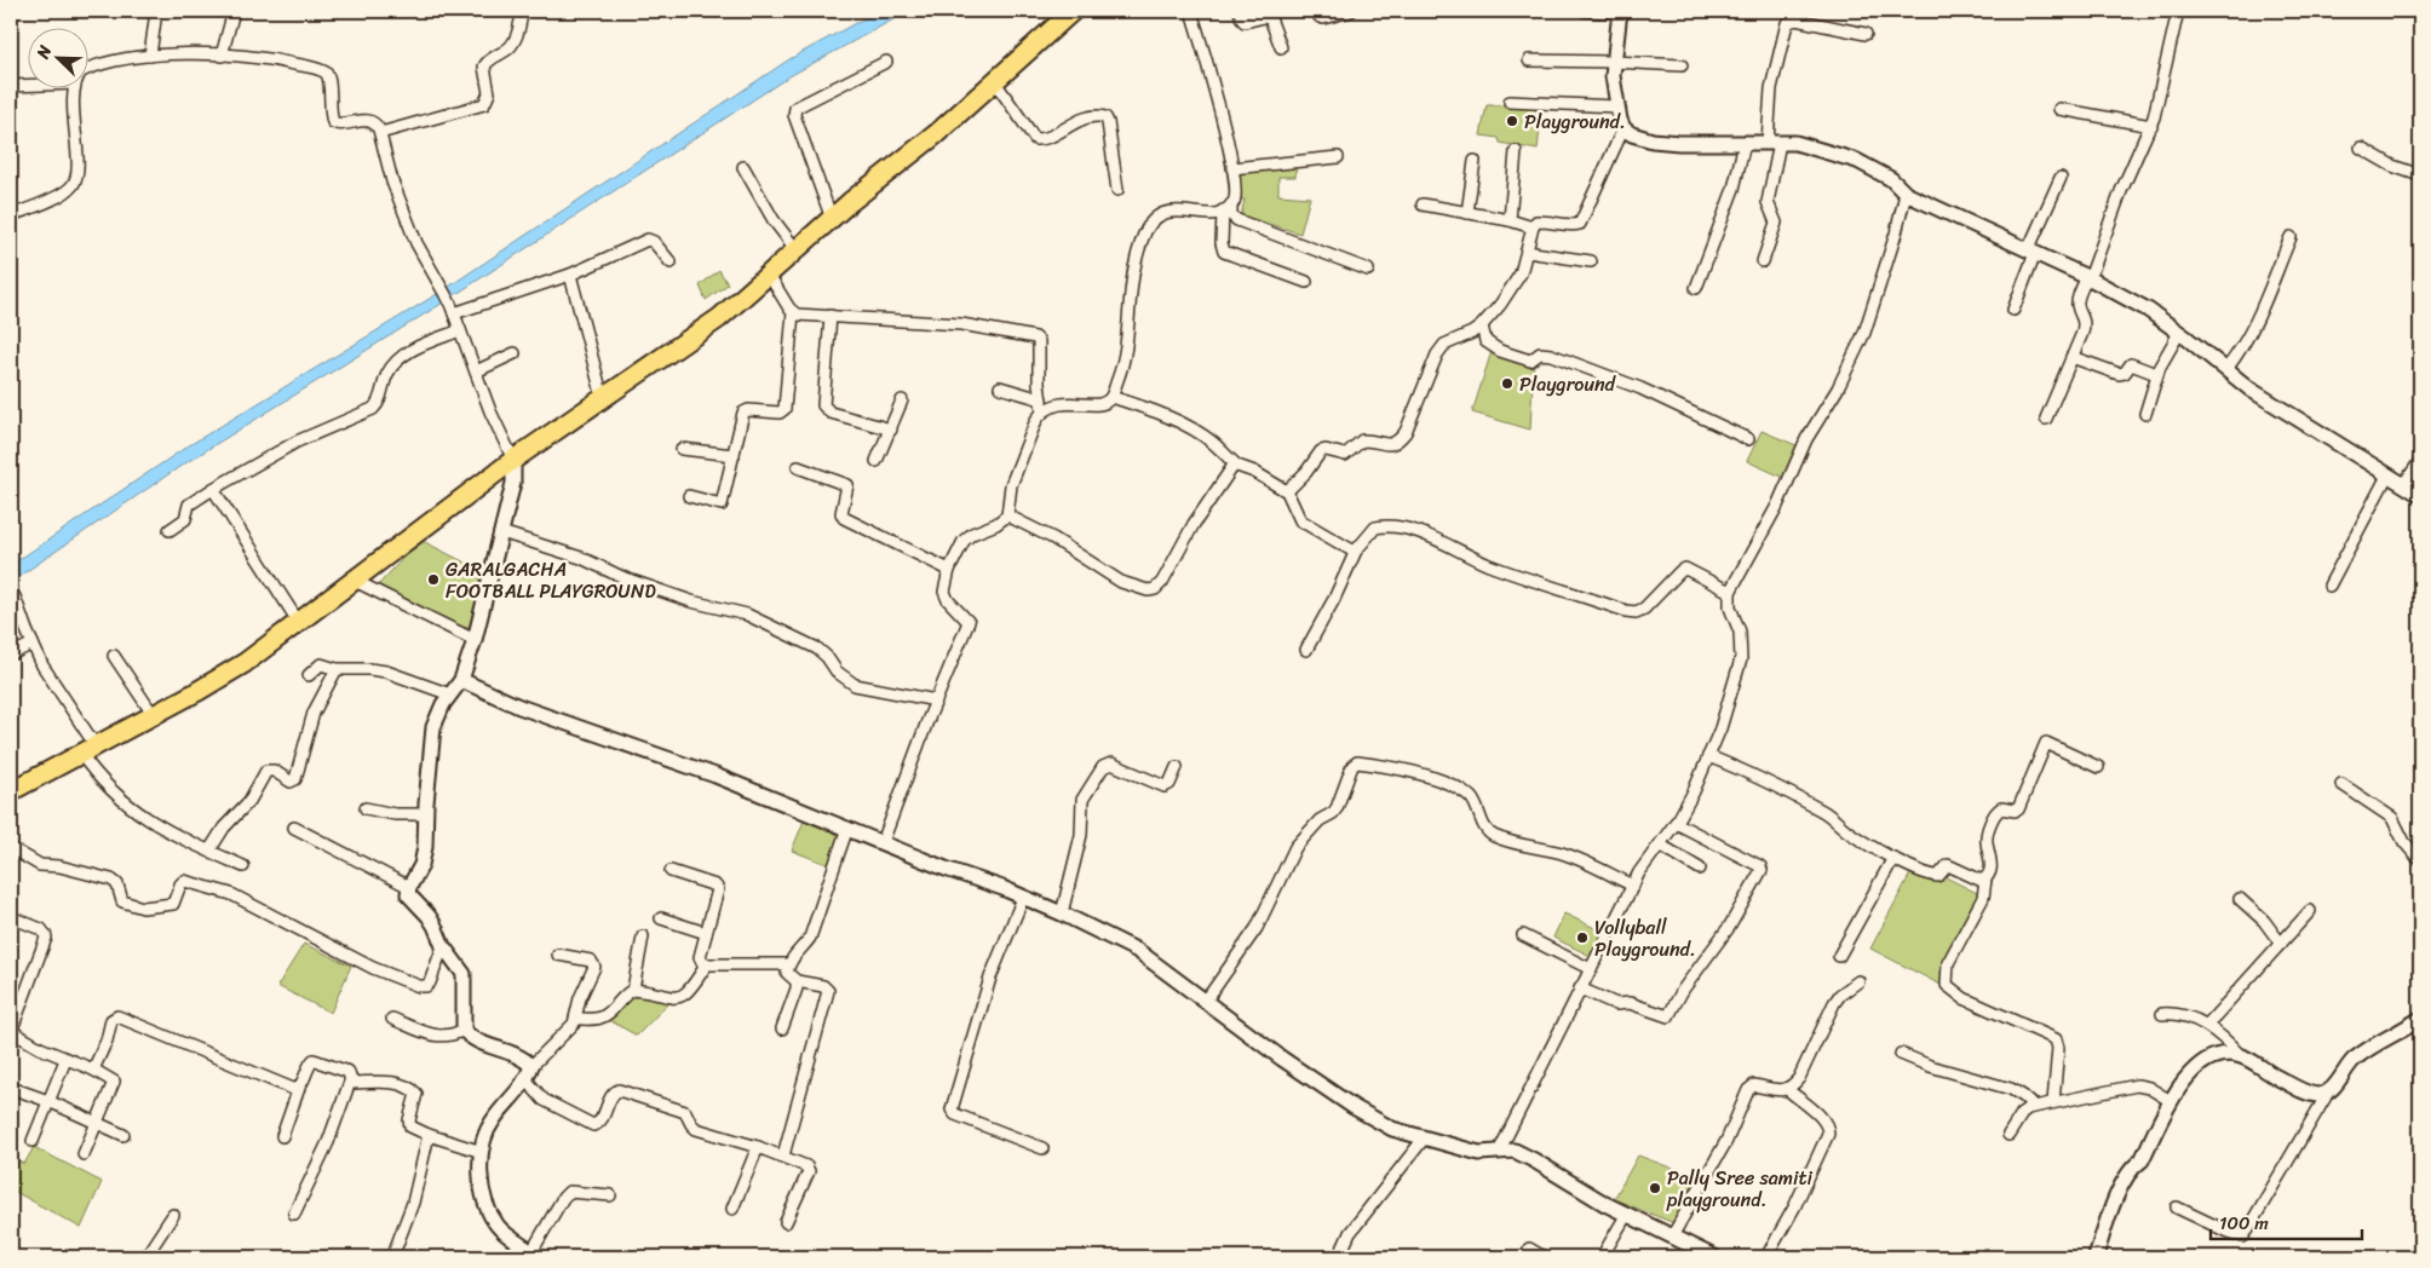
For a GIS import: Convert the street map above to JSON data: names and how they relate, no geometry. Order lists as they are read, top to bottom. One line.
{"places":["Playground.","Playground","GARALGACHA FOOTBALL PLAYGROUND","Vollyball Playground.","Pally Sree samiti playground."],"scale_bar":"100 m","north":"top left"}
